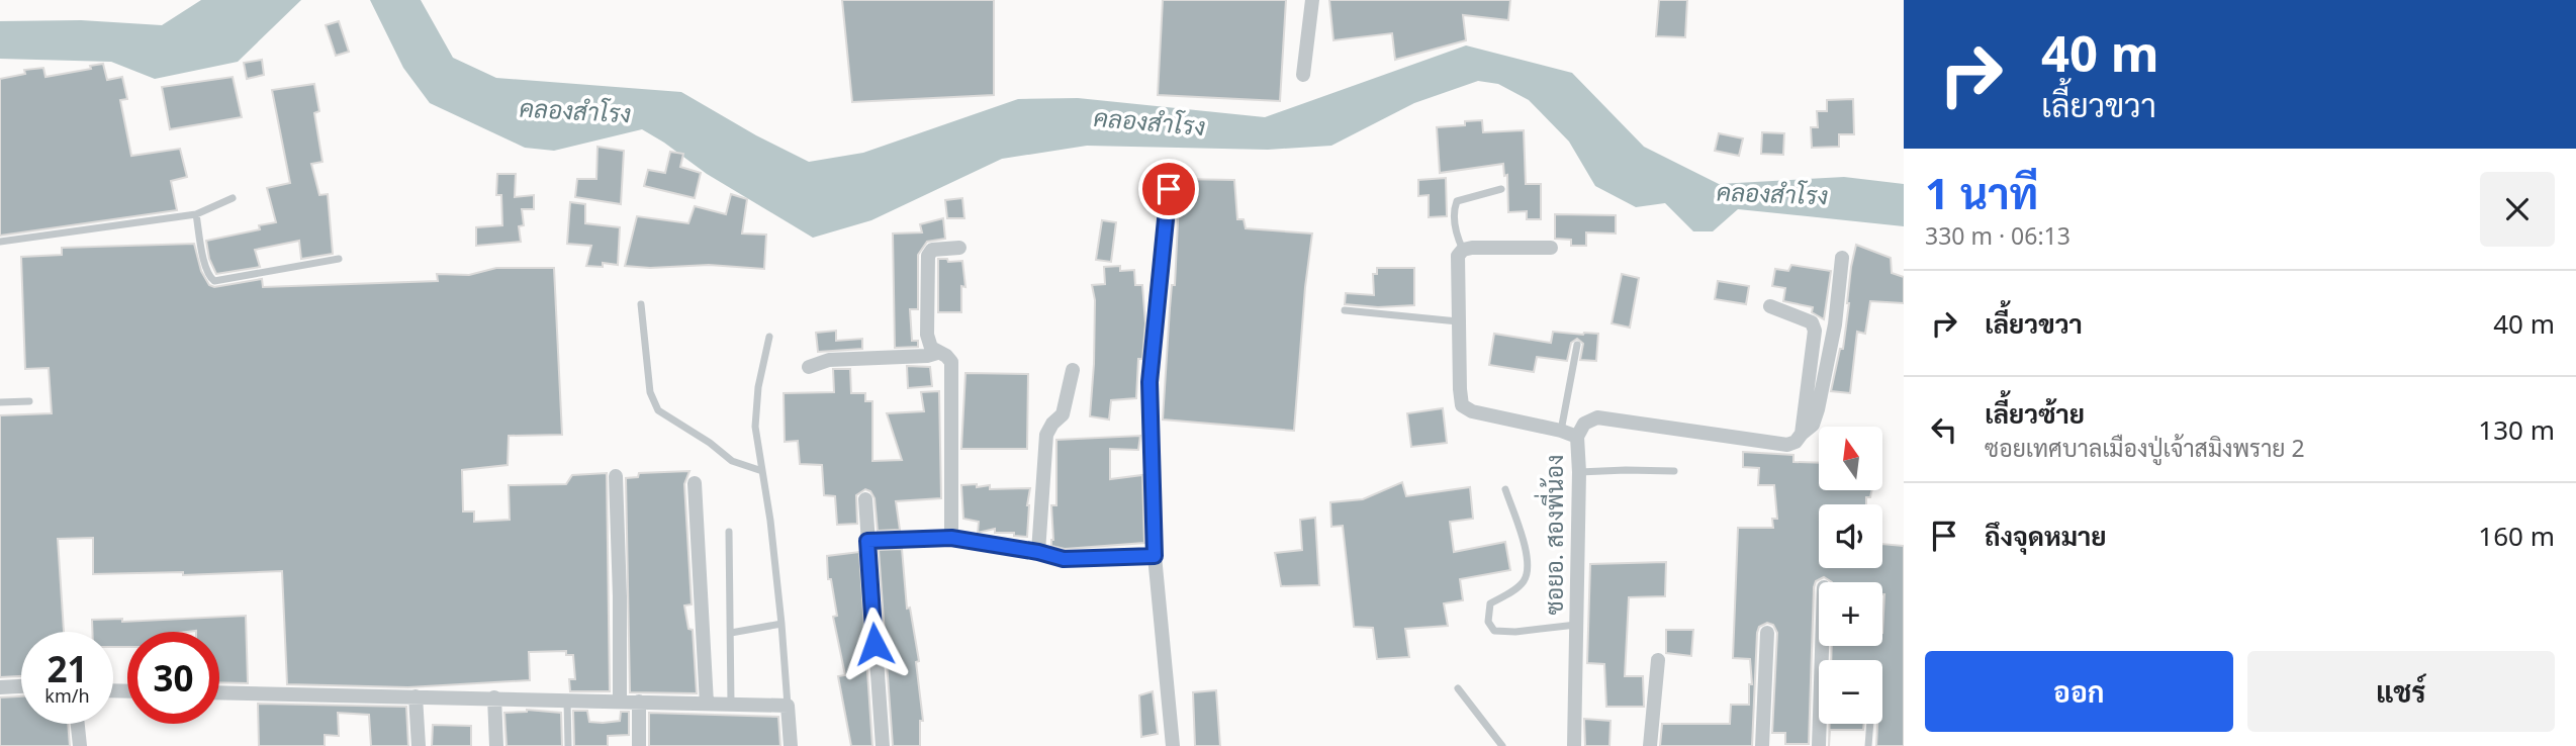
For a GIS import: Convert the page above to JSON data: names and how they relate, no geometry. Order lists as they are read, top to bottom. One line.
{"streets":{"street":["ซอยอ. สองพี่น้อง"]},"water":["คลองสำโรง"],"north":"top","page":{"turn":["40 m","เลี้ยวขวา"],"heading":["1 นาที","330 m · 06:13"],"list":[{"name":"เลี้ยวขวา","value":"40 m"},{"name":"เลี้ยวซ้าย","note":"ซอยเทศบาลเมืองปู่เจ้าสมิงพราย 2","value":"130 m"},{"name":"ถึงจุดหมาย","value":"160 m"}],"map_buttons":["+","−"],"speed":"21 km/h","limit":"30","buttons":["ออก","แชร์"]}}
